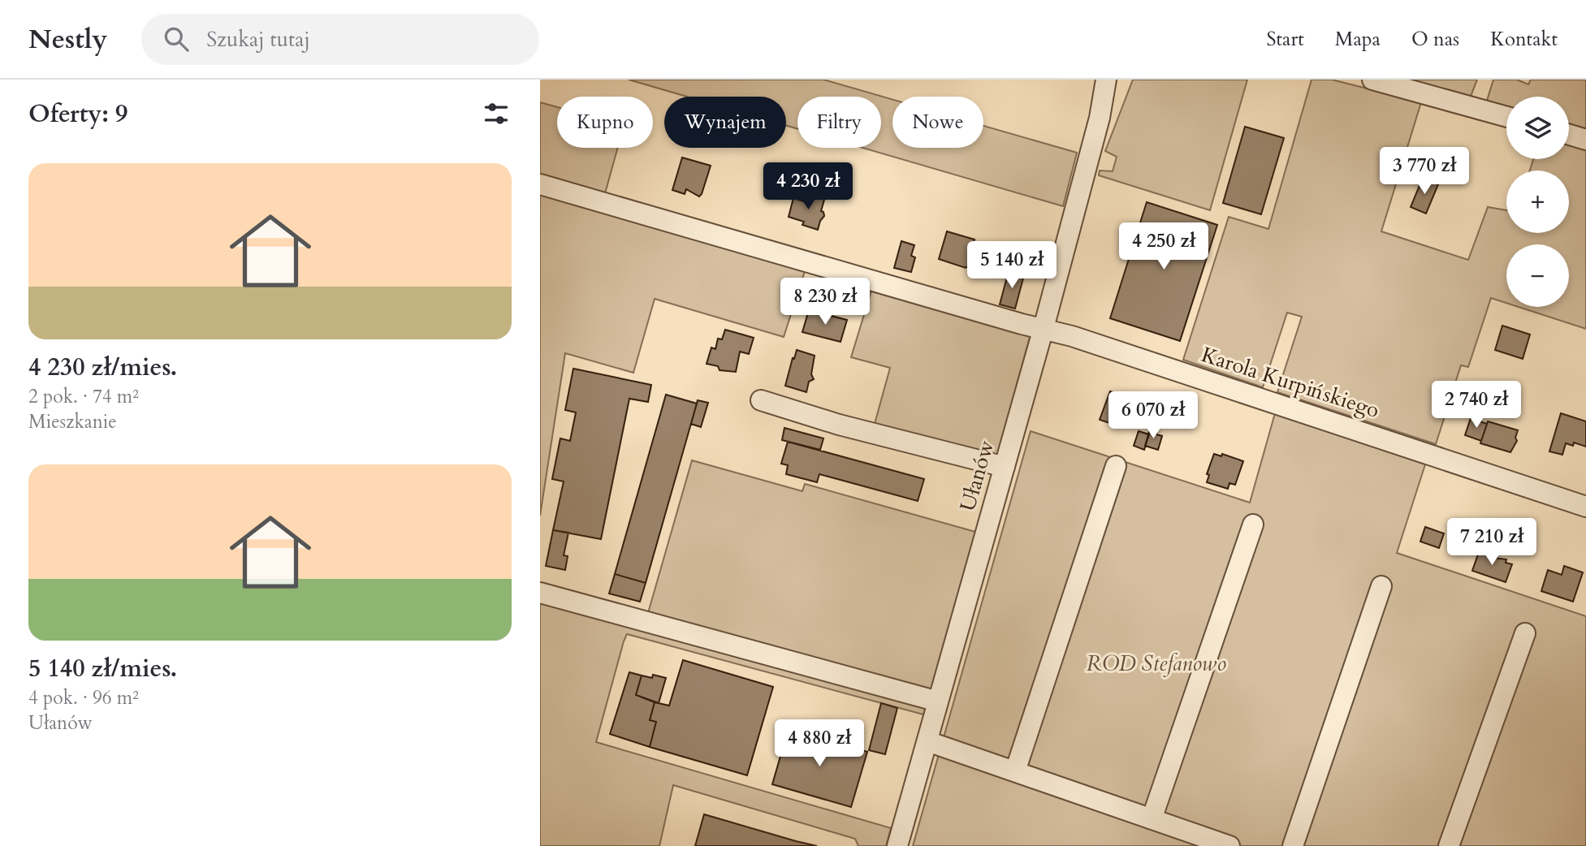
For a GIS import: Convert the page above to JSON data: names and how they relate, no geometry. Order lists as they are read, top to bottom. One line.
{"streets":{"street":["Karola Kurpińskiego","Ułanów"]},"crossings":[["Karola Kurpińskiego","Ułanów"]],"parks":["ROD Stefanowo"],"page":{"header":"Nestly","search":"Szukaj tutaj","nav":["Start","Mapa","O nas","Kontakt"],"heading":"Oferty: 9","map_buttons":["+","−"],"chip":["Kupno","Wynajem","Filtry","Nowe"],"price":["3 770 zł","4 230 zł","4 250 zł","5 140 zł","8 230 zł","2 740 zł","6 070 zł","7 210 zł","4 880 zł"],"list":[{"name":"4 230 zł/mies.","note":"2 pok. · 74 m² · Mieszkanie"},{"name":"5 140 zł/mies.","note":"4 pok. · 96 m² · Ułanów"}]}}
